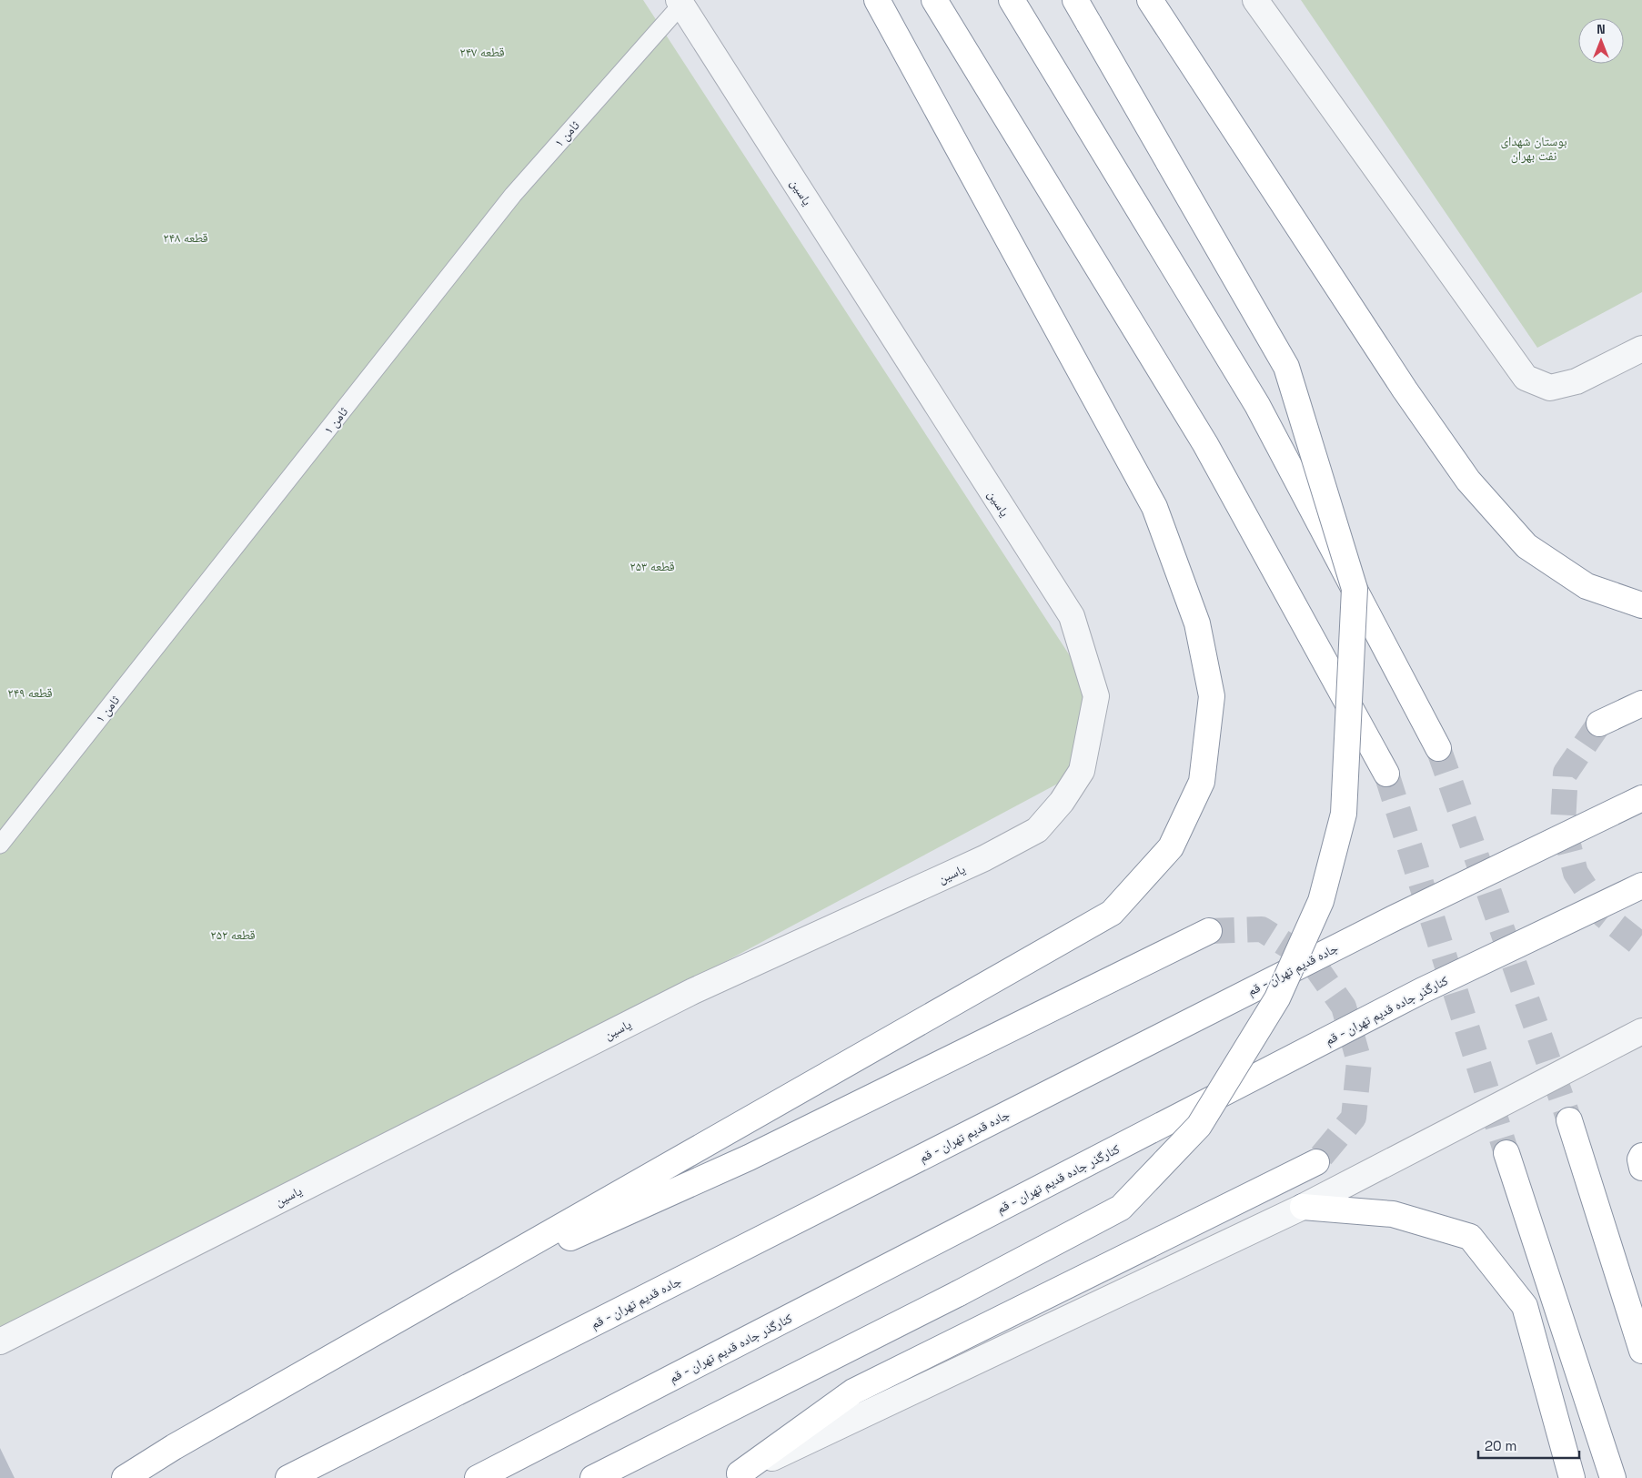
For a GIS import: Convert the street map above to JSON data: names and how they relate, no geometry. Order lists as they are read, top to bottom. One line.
{"streets":{"highway":["جاده قدیم تهران - قم","کنارگذر جاده قدیم تهران - قم"],"street":["یاسین"],"lane":["ثامن ۱"]},"crossings":[["ثامن ۱","یاسین"]],"parks":["قطعه ۲۴۷","بوستان شهدای نفت بهران","قطعه ۲۴۸","قطعه ۲۵۳","قطعه ۲۴۹","قطعه ۲۵۲"],"scale_bar":"20 m","north":"top"}
